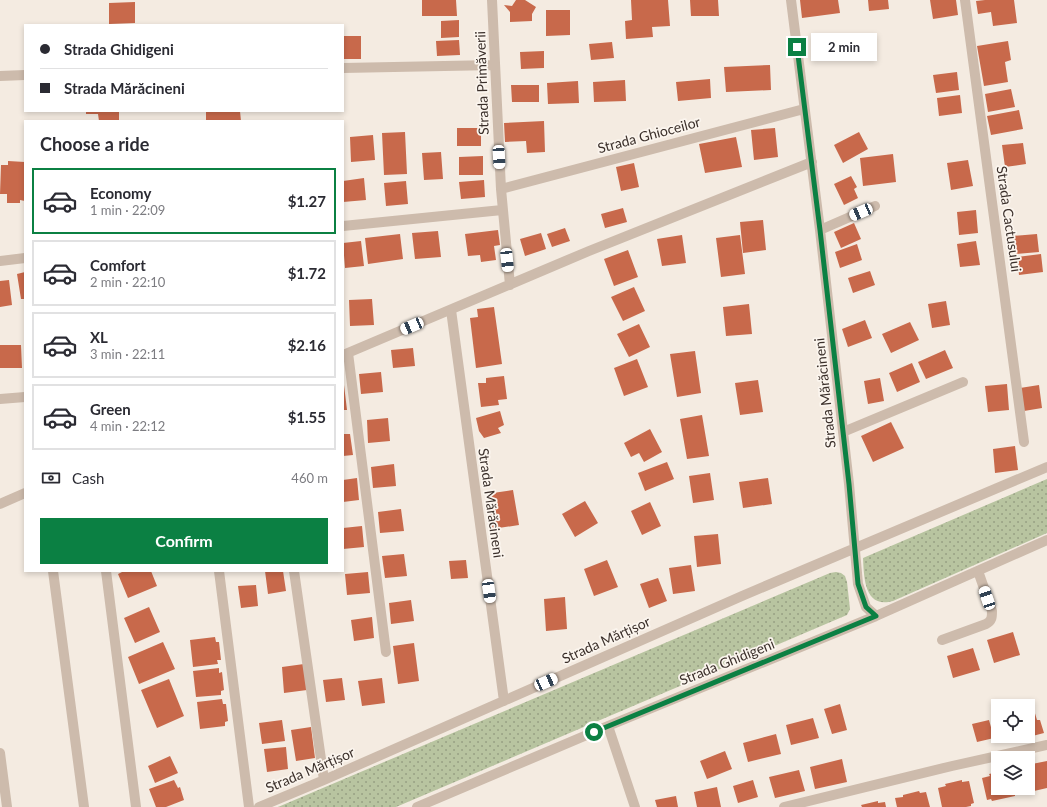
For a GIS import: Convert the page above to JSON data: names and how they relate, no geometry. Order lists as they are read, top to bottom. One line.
{"streets":{"street":["Strada Primăverii","Strada Ghioceilor","Strada Cactusului","Strada Mărăcineni","Strada Mărțișor","Strada Ghidigeni"]},"crossings":[["Strada Primăverii","Strada Ghioceilor"],["Strada Ghioceilor","Strada Mărăcineni"],["Strada Mărăcineni","Strada Mărțișor"],["Strada Mărăcineni","Strada Ghidigeni"]],"page":{"banner":["Strada Ghidigeni","Strada Mărăcineni"],"bubble":"2 min","heading":"Choose a ride","list":[{"name":"Economy","note":"1 min · 22:09","value":"$1.27"},{"name":"Comfort","note":"2 min · 22:10","value":"$1.72"},{"name":"XL","note":"3 min · 22:11","value":"$2.16"},{"name":"Green","note":"4 min · 22:12","value":"$1.55"}],"pay":["Cash","460 m"],"buttons":"Confirm"}}
